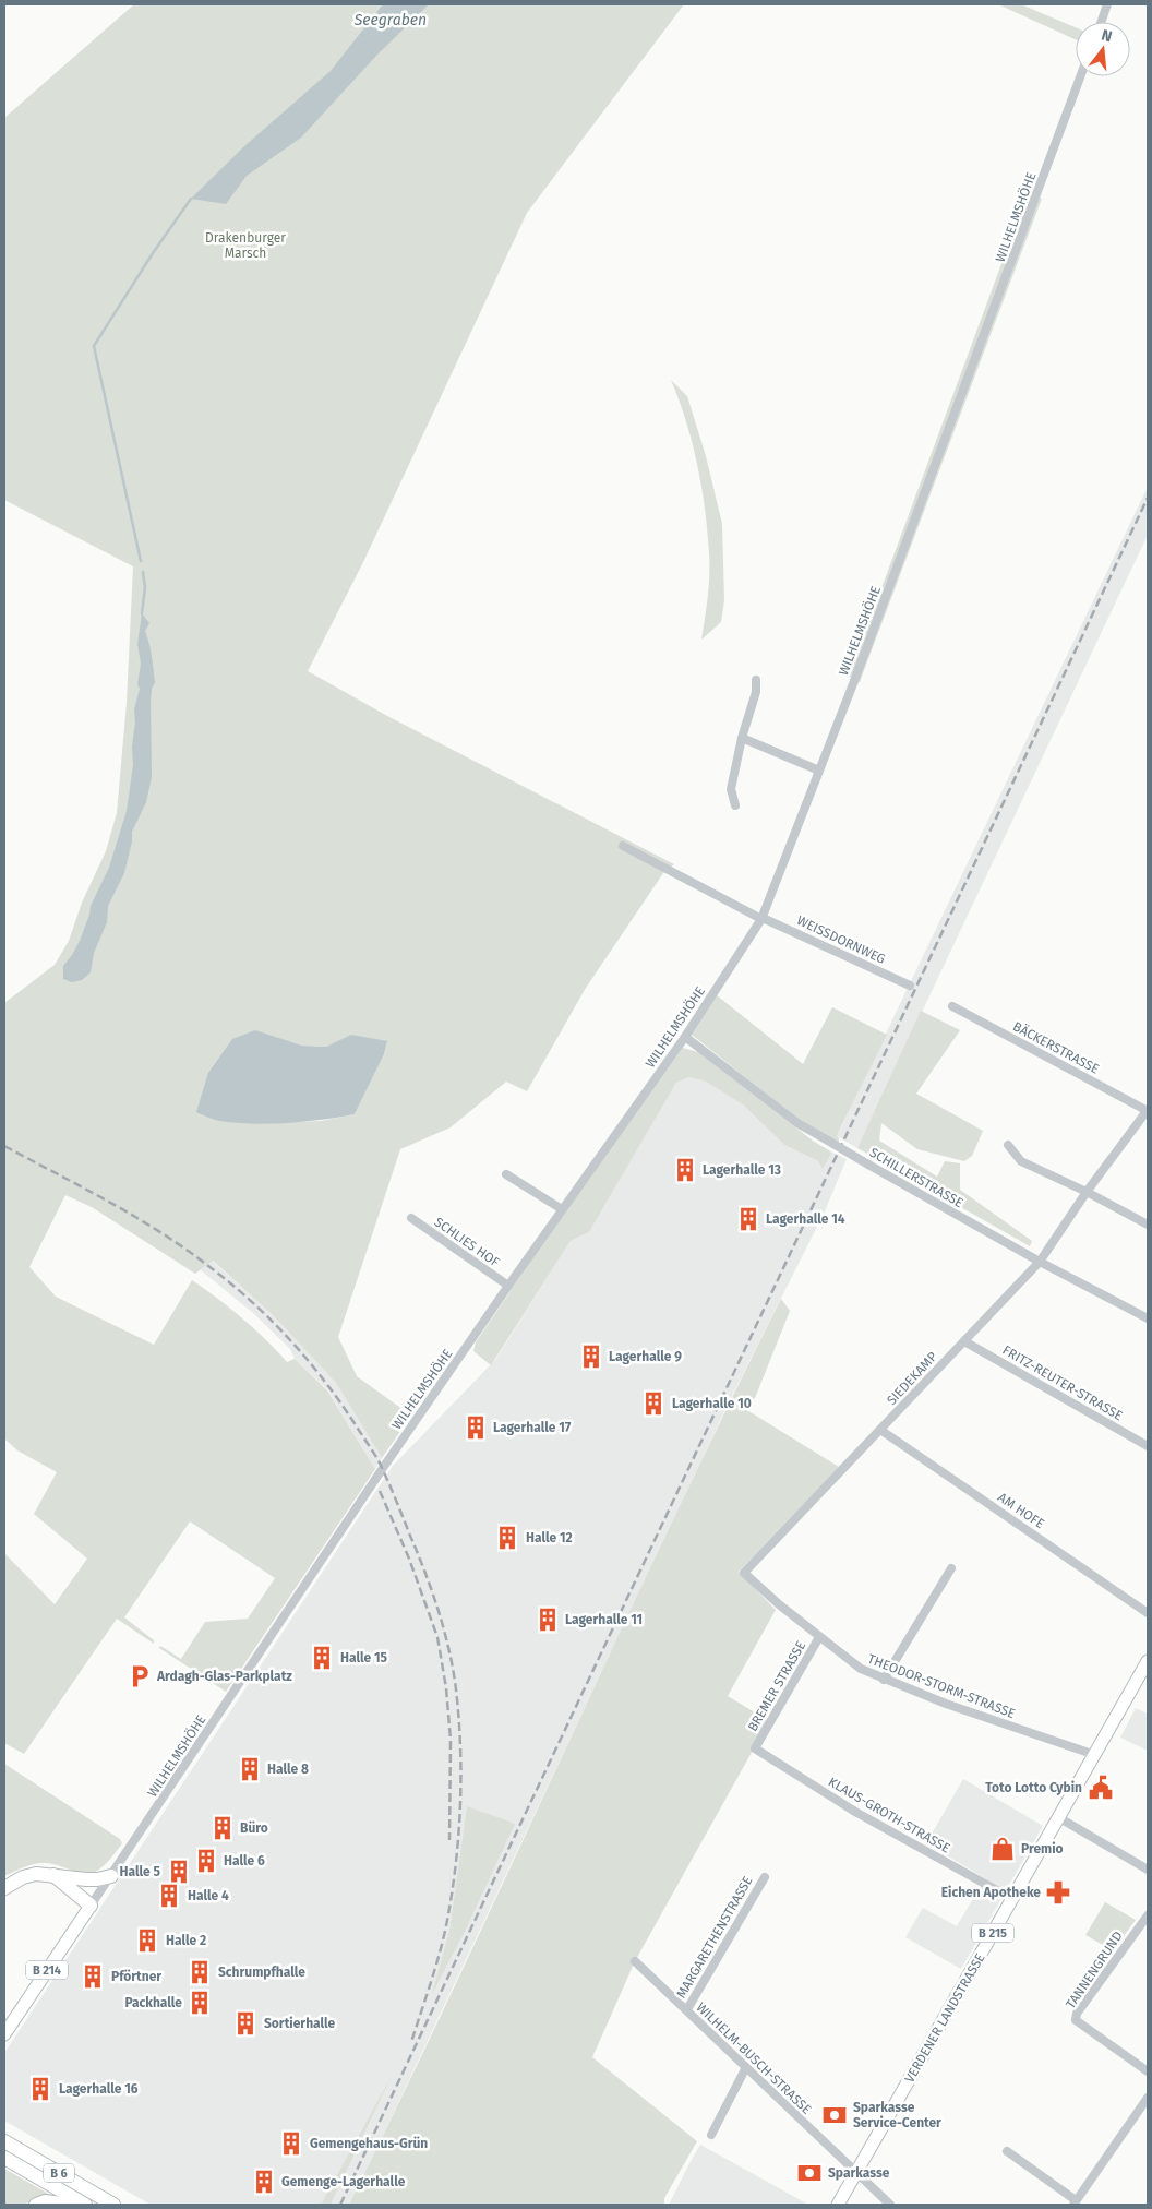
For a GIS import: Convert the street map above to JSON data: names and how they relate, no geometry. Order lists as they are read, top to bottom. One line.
{"streets":{"highway":["B 6"],"main road":["B 215","B 214","VERDENER LANDSTRASSE"],"street":["WILHELMSHÖHE","WEISSDORNWEG","BÄCKERSTRASSE","SCHILLERSTRASSE","SCHLIES HOF","SIEDEKAMP","FRITZ-REUTER-STRASSE","AM HOFE","BREMER STRASSE","THEODOR-STORM-STRASSE","KLAUS-GROTH-STRASSE","MARGARETHENSTRASSE","TANNENGRUND","WILHELM-BUSCH-STRASSE"]},"crossings":[["WILHELMSHÖHE","WEISSDORNWEG"],["WILHELMSHÖHE","SCHILLERSTRASSE"],["WILHELMSHÖHE","SCHLIES HOF"],["WILHELMSHÖHE","B 214"],["BÄCKERSTRASSE","SIEDEKAMP"],["SCHILLERSTRASSE","SIEDEKAMP"],["SIEDEKAMP","FRITZ-REUTER-STRASSE"],["SIEDEKAMP","AM HOFE"],["SIEDEKAMP","THEODOR-STORM-STRASSE"],["BREMER STRASSE","THEODOR-STORM-STRASSE"],["BREMER STRASSE","KLAUS-GROTH-STRASSE"],["THEODOR-STORM-STRASSE","VERDENER LANDSTRASSE"],["KLAUS-GROTH-STRASSE","VERDENER LANDSTRASSE"],["MARGARETHENSTRASSE","WILHELM-BUSCH-STRASSE"],["VERDENER LANDSTRASSE","WILHELM-BUSCH-STRASSE"]],"water":["Seegraben"],"parks":["Drakenburger Marsch"],"places":{"building":["Lagerhalle 13","Lagerhalle 14","Lagerhalle 9","Lagerhalle 10","Lagerhalle 17","Halle 12","Lagerhalle 11","Halle 15","Halle 8","Büro","Halle 6","Halle 5","Halle 4","Halle 2","Schrumpfhalle","Pförtner","Packhalle","Sortierhalle","Lagerhalle 16","Gemengehaus-Grün","Gemenge-Lagerhalle"],"parking":["Ardagh-Glas-Parkplatz"],"public building":["Toto Lotto Cybin"],"shop":["Premio"],"pharmacy":["Eichen Apotheke"],"bank":["Sparkasse Service-Center","Sparkasse"]},"north":"top"}
